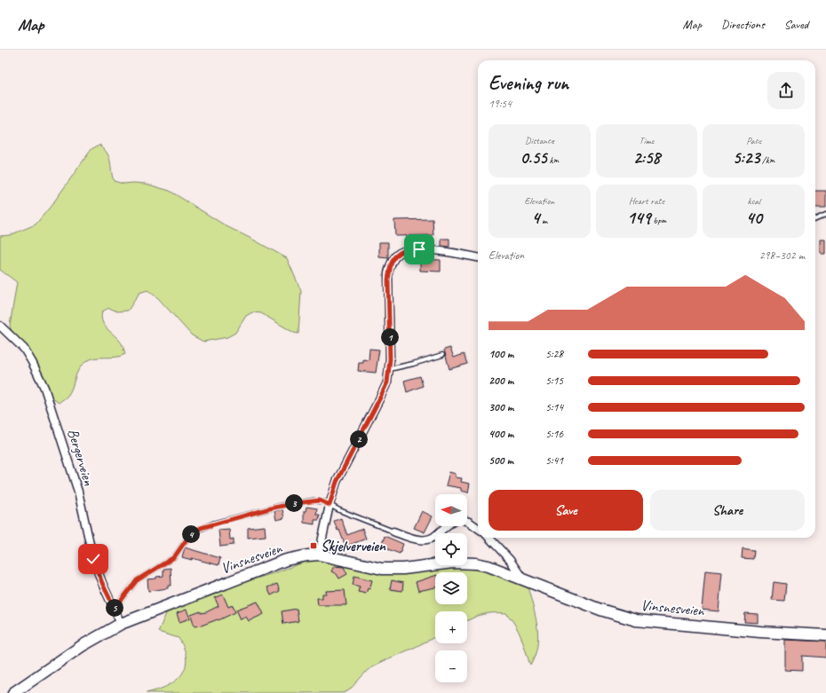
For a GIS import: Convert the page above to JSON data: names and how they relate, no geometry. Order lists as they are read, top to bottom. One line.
{"streets":{"main road":["Vinsnesveien"],"street":["Bergerveien"]},"crossings":[["Bergerveien","Vinsnesveien"]],"places":{"transit":["Skjelverveien"]},"north":"left","page":{"header":"Map","nav":["Map","Directions","Saved"],"heading":["Evening run","19:54"],"stats":[["Distance","0.55 km"],["Time","2:58"],["Pace","5:23 /km"],["Elevation","4 m"],["Heart rate","149 bpm"],["kcal","40"]],"chart":["Elevation","298–302 m"],"pins":["1","2","3","4","5"],"list":[{"name":"100 m","note":"5:28"},{"name":"200 m","note":"5:15"},{"name":"300 m","note":"5:14"},{"name":"400 m","note":"5:16"},{"name":"500 m","note":"5:41"}],"buttons":["Save","Share"],"map_buttons":["+","−"]}}
